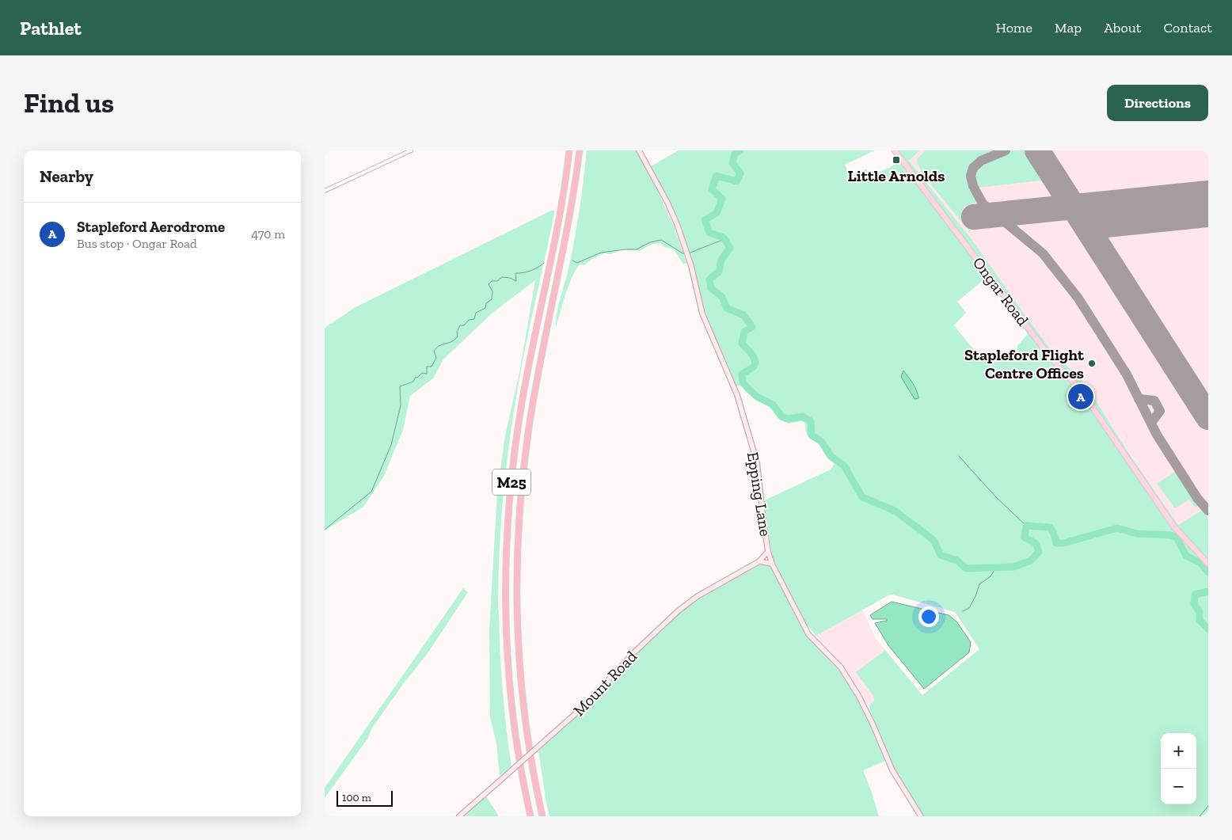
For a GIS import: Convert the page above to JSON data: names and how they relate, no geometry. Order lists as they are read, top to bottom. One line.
{"streets":{"highway":["M25"],"main road":["Ongar Road"],"street":["Epping Lane","Mount Road"]},"crossings":[["Epping Lane","Mount Road"]],"places":{"transit":["Little Arnolds"],"other":["Stapleford Flight Centre Offices"]},"scale_bar":"100 m","page":{"header":"Pathlet","nav":["Home","Map","About","Contact"],"buttons":"Directions","title":"Find us","heading":"Nearby","list":[{"mark":"A","name":"Stapleford Aerodrome","note":"Bus stop · Ongar Road","value":"470 m"}],"pins":"A","map_buttons":["+","−"],"scale":"100 m"}}
